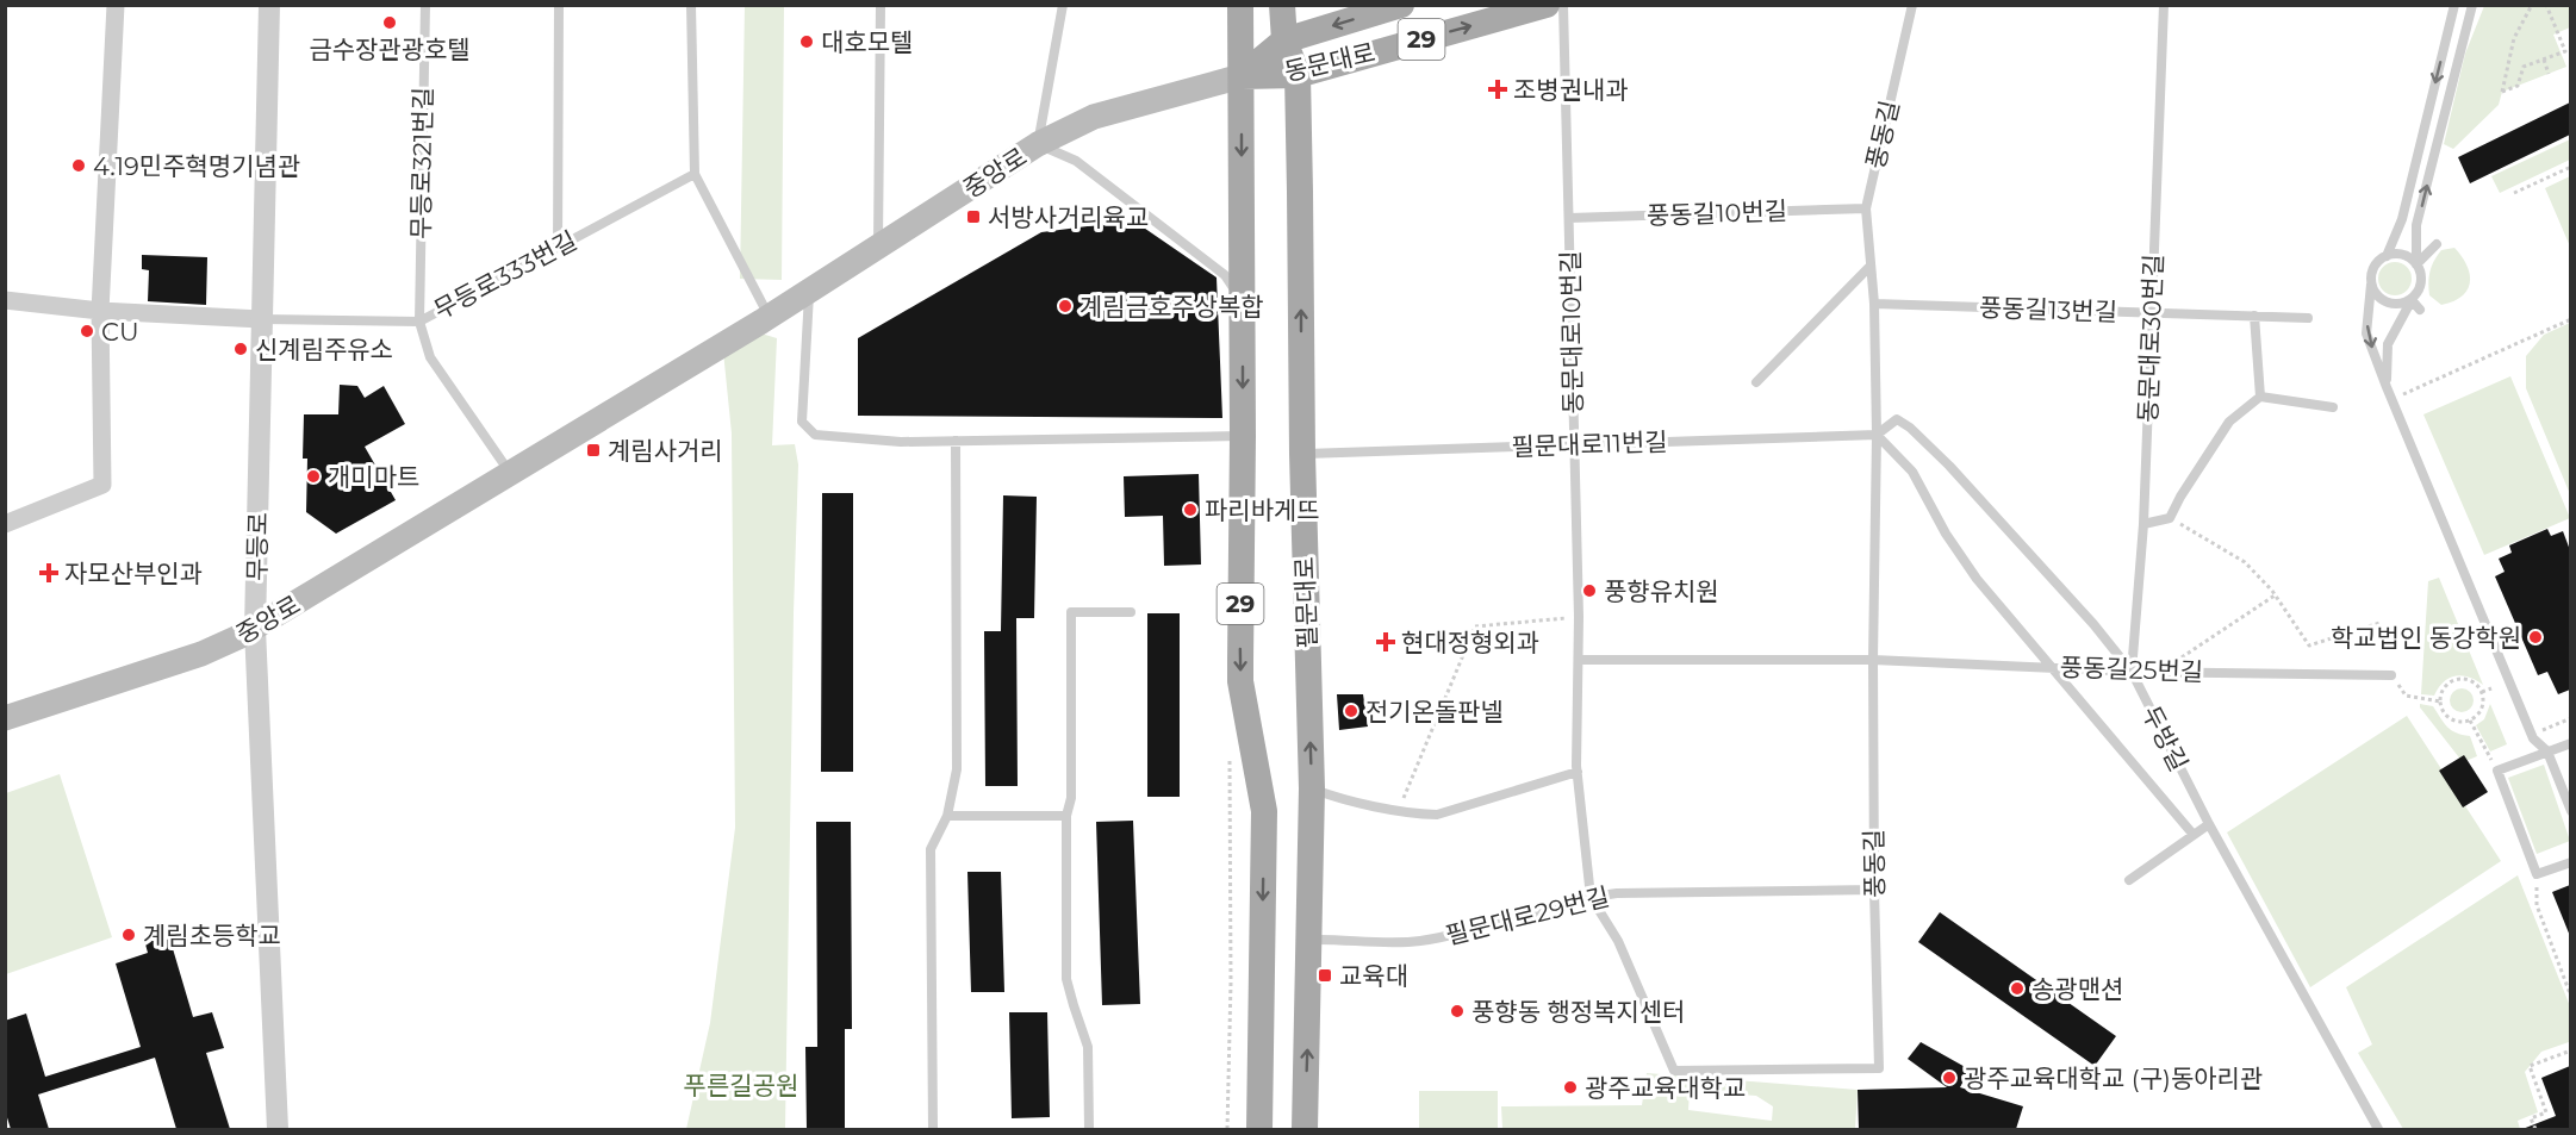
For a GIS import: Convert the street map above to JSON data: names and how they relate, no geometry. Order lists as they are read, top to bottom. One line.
{"streets":{"main road":["29","동문대로","중앙로","필문대로"],"street":["무등로"],"lane":["풍동길","무등로321번길","풍동길10번길","무등로333번길","풍동길13번길","동문대로10번길","동문대로30번길","필문대로11번길","풍동길25번길","두방길","필문대로29번길"]},"crossings":[["29","동문대로"],["29","중앙로"],["동문대로","중앙로"],["동문대로","필문대로"],["풍동길","풍동길10번길"],["풍동길","풍동길13번길"],["풍동길","동문대로10번길"],["풍동길","필문대로11번길"],["풍동길","풍동길25번길"],["풍동길","두방길"],["풍동길","필문대로29번길"],["무등로321번길","무등로333번길"],["중앙로","무등로"],["풍동길10번길","동문대로10번길"],["무등로333번길","무등로"],["풍동길13번길","동문대로30번길"],["동문대로10번길","필문대로11번길"],["동문대로10번길","필문대로29번길"],["동문대로30번길","풍동길25번길"],["동문대로30번길","두방길"],["필문대로11번길","필문대로"],["필문대로11번길","두방길"],["필문대로","필문대로29번길"],["풍동길25번길","두방길"]],"parks":["푸른길공원"],"places":{"other":["금수장관광호텔","대호모텔","4.19민주혁명기념관","계림금호주상복합","CU","신계림주유소","개미마트","파리바게뜨","풍향유치원","학교법인 동강학원","전기온돌판넬","계림초등학교","송광맨션","풍향동 행정복지센터","광주교육대학교 (구)동아리관","광주교육대학교"],"health":["조병권내과","자모산부인과","현대정형외과"],"transit":["서방사거리육교","계림사거리","교육대"]}}
